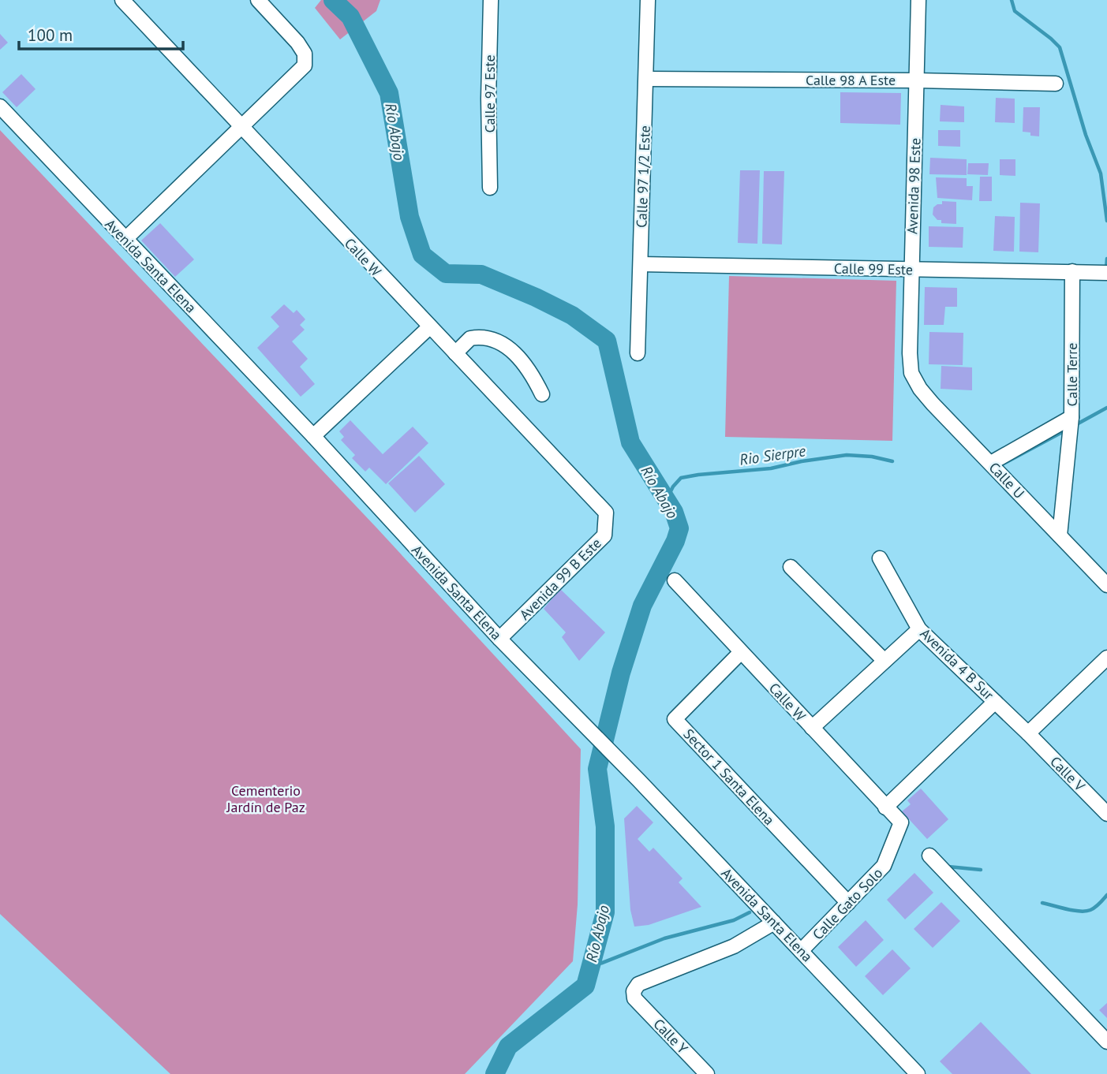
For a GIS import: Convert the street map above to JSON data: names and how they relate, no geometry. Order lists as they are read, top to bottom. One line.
{"streets":{"street":["Calle 98 A Este","Calle 97 Este","Calle 97 1/2 Este","Avenida 98 Este","Calle W","Avenida Santa Elena","Calle 99 Este","Calle Terre","Calle U","Avenida 99 B Este","Avenida 4 B Sur","Calle V","Sector 1 Santa Elena","Calle Gato Solo","Calle Y"]},"crossings":[["Calle 98 A Este","Calle 97 1/2 Este"],["Calle 98 A Este","Avenida 98 Este"],["Calle 97 1/2 Este","Calle 99 Este"],["Avenida 98 Este","Calle 99 Este"],["Avenida 98 Este","Calle U"],["Calle W","Avenida 99 B Este"],["Calle W","Sector 1 Santa Elena"],["Calle W","Calle Gato Solo"],["Avenida Santa Elena","Avenida 99 B Este"],["Avenida Santa Elena","Calle Gato Solo"],["Avenida Santa Elena","Calle Y"],["Calle 99 Este","Calle Terre"],["Calle Terre","Calle U"],["Avenida 4 B Sur","Calle V"],["Sector 1 Santa Elena","Calle Gato Solo"]],"water":["Río Abajo","Rio Sierpre"],"parks":["Cementerio Jardín de Paz"],"scale_bar":"100 m"}
